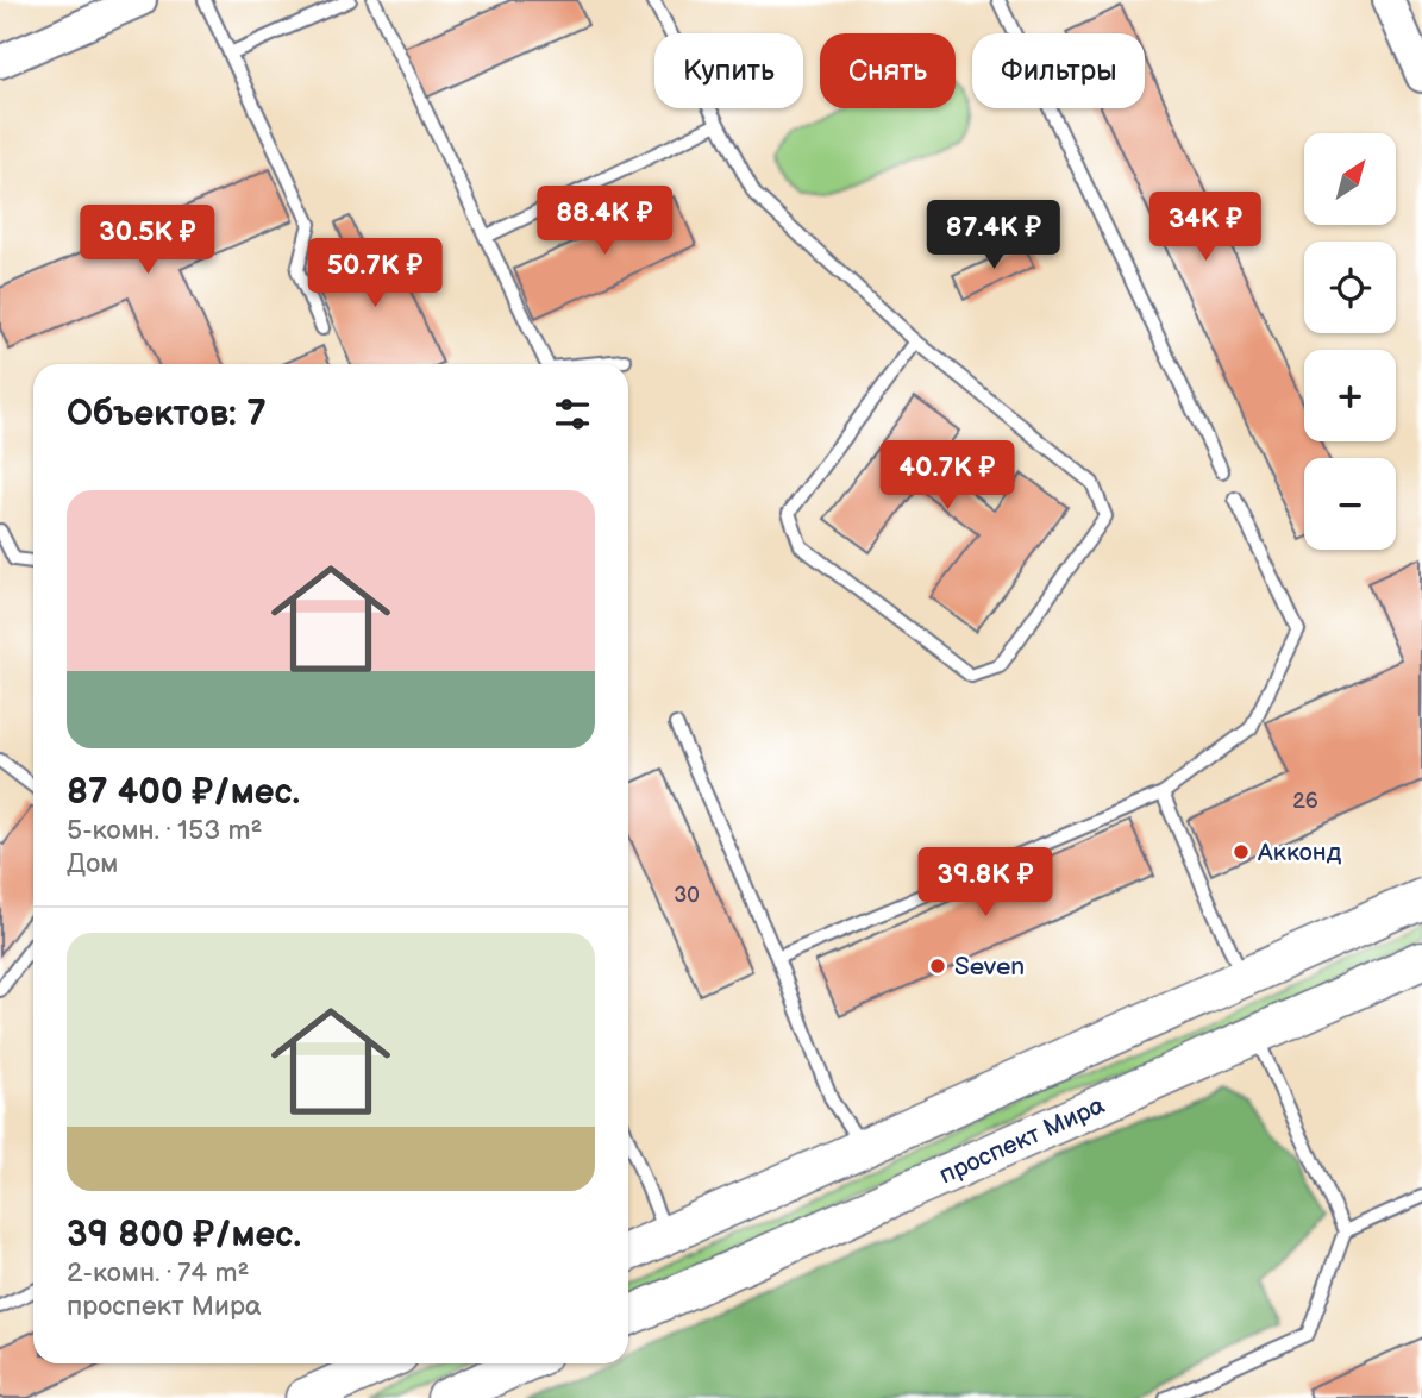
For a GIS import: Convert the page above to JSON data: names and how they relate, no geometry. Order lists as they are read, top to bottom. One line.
{"streets":{"main road":["проспект Мира"]},"places":["Акконд","Seven"],"house_numbers":["26","30"],"north":"top right","page":{"chip":["Купить","Снять","Фильтры"],"map_buttons":["+","−"],"price":["88.4K ₽","34K ₽","87.4K ₽","30.5K ₽","50.7K ₽","40.7K ₽","39.8K ₽"],"heading":"Объектов: 7","list":[{"name":"87 400 ₽/мес.","note":"5-комн. · 153 m² · Дом"},{"name":"39 800 ₽/мес.","note":"2-комн. · 74 m² · проспект Мира"}]}}
